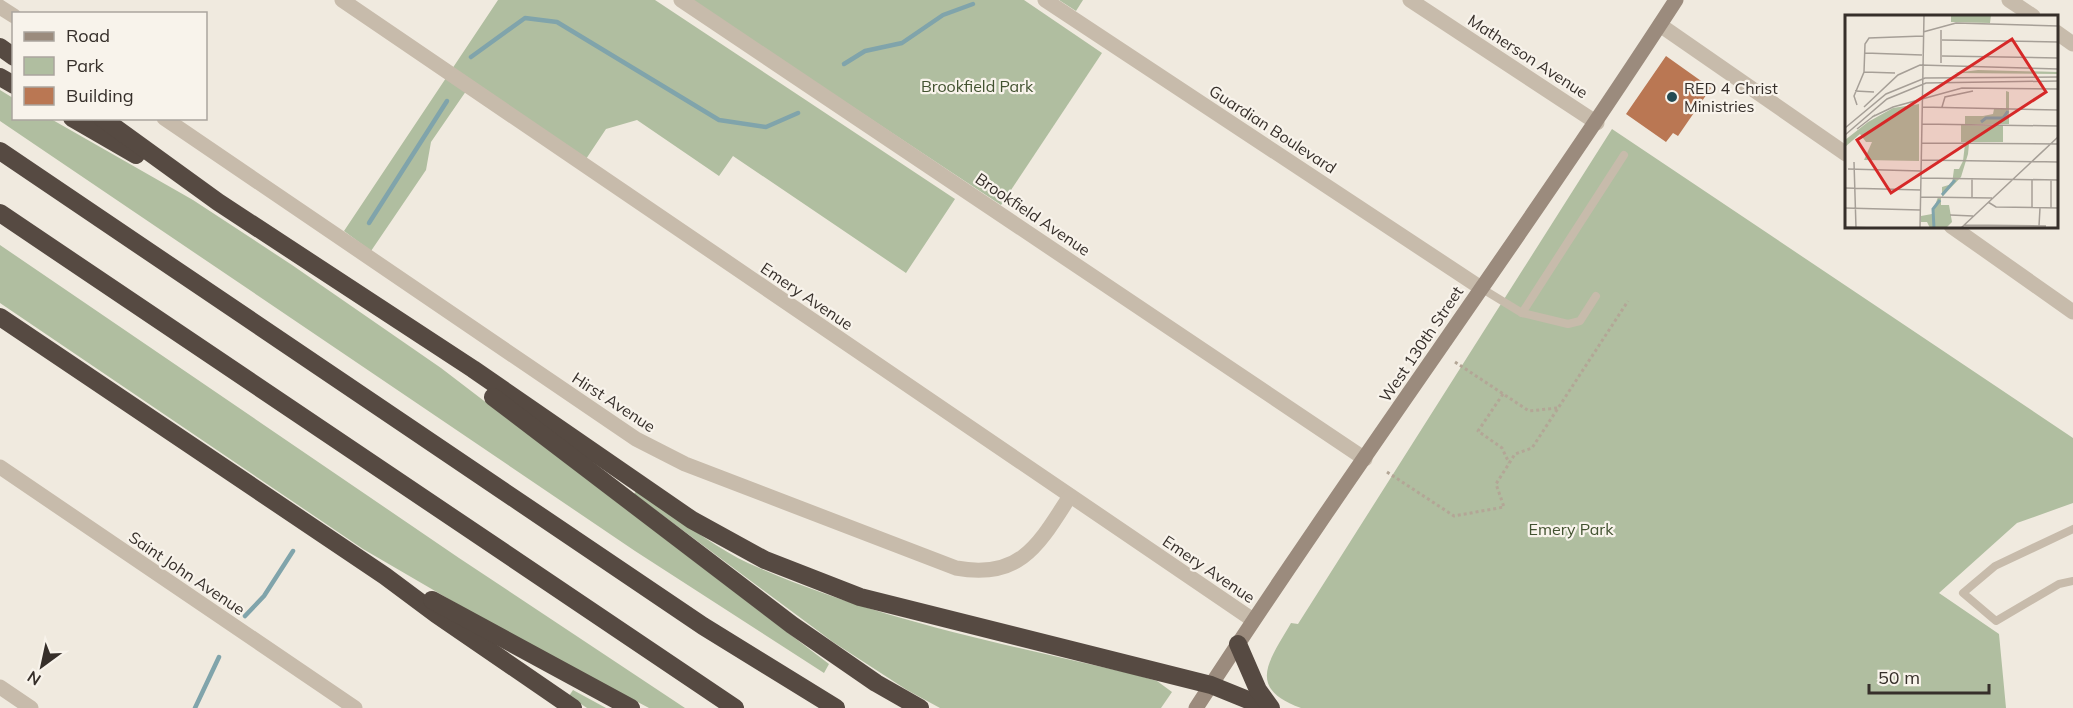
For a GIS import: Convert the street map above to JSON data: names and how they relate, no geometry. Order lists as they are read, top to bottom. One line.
{"streets":{"main road":["West 130th Street"],"street":["Matherson Avenue","Guardian Boulevard","Brookfield Avenue","Emery Avenue","Hirst Avenue","Saint John Avenue"]},"crossings":[["Matherson Avenue","West 130th Street"],["Guardian Boulevard","West 130th Street"],["Brookfield Avenue","West 130th Street"],["Emery Avenue","West 130th Street"],["Emery Avenue","Hirst Avenue"]],"parks":["Brookfield Park","Emery Park"],"places":["RED 4 Christ Ministries"],"legend":["Road","Park","Building"],"scale_bar":"50 m","north":"bottom left"}
